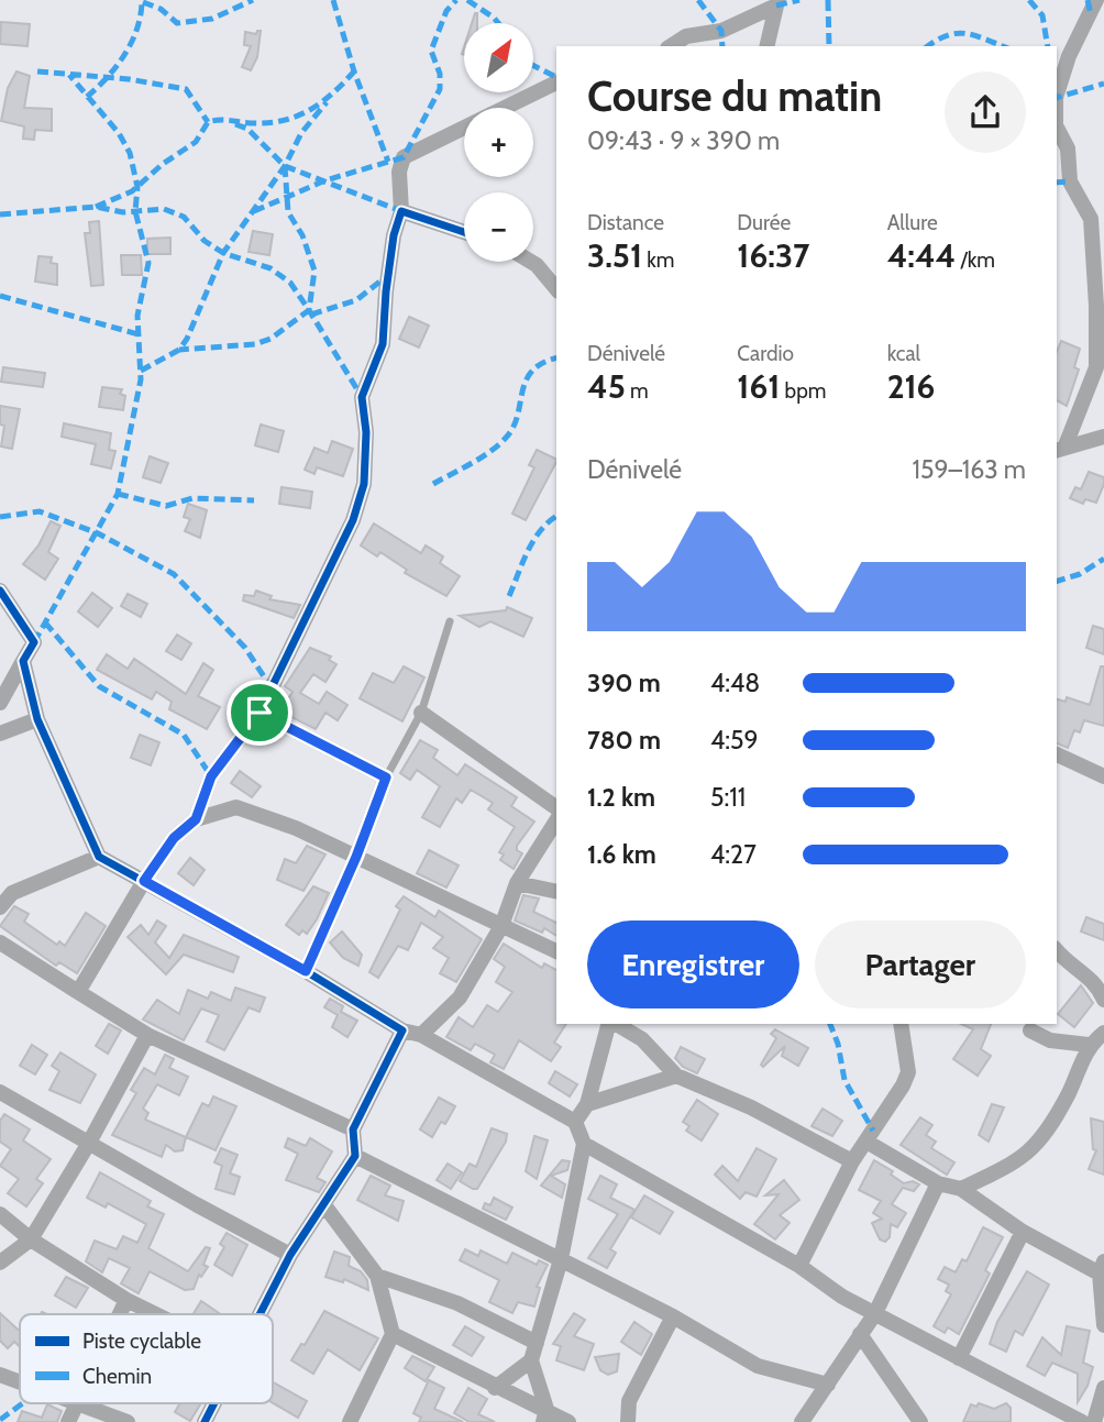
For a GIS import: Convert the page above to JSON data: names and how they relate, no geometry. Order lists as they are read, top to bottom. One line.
{"legend":["Piste cyclable","Chemin"],"north":"top right","page":{"map_buttons":["+","−"],"heading":["Course du matin","09:43 · 9 × 390 m"],"stats":[["Distance","3.51 km"],["Durée","16:37"],["Allure","4:44 /km"],["Dénivelé","45 m"],["Cardio","161 bpm"],["kcal","216"]],"chart":["Dénivelé","159–163 m"],"list":[{"name":"390 m","note":"4:48"},{"name":"780 m","note":"4:59"},{"name":"1.2 km","note":"5:11"},{"name":"1.6 km","note":"4:27"}],"buttons":["Enregistrer","Partager"]}}
